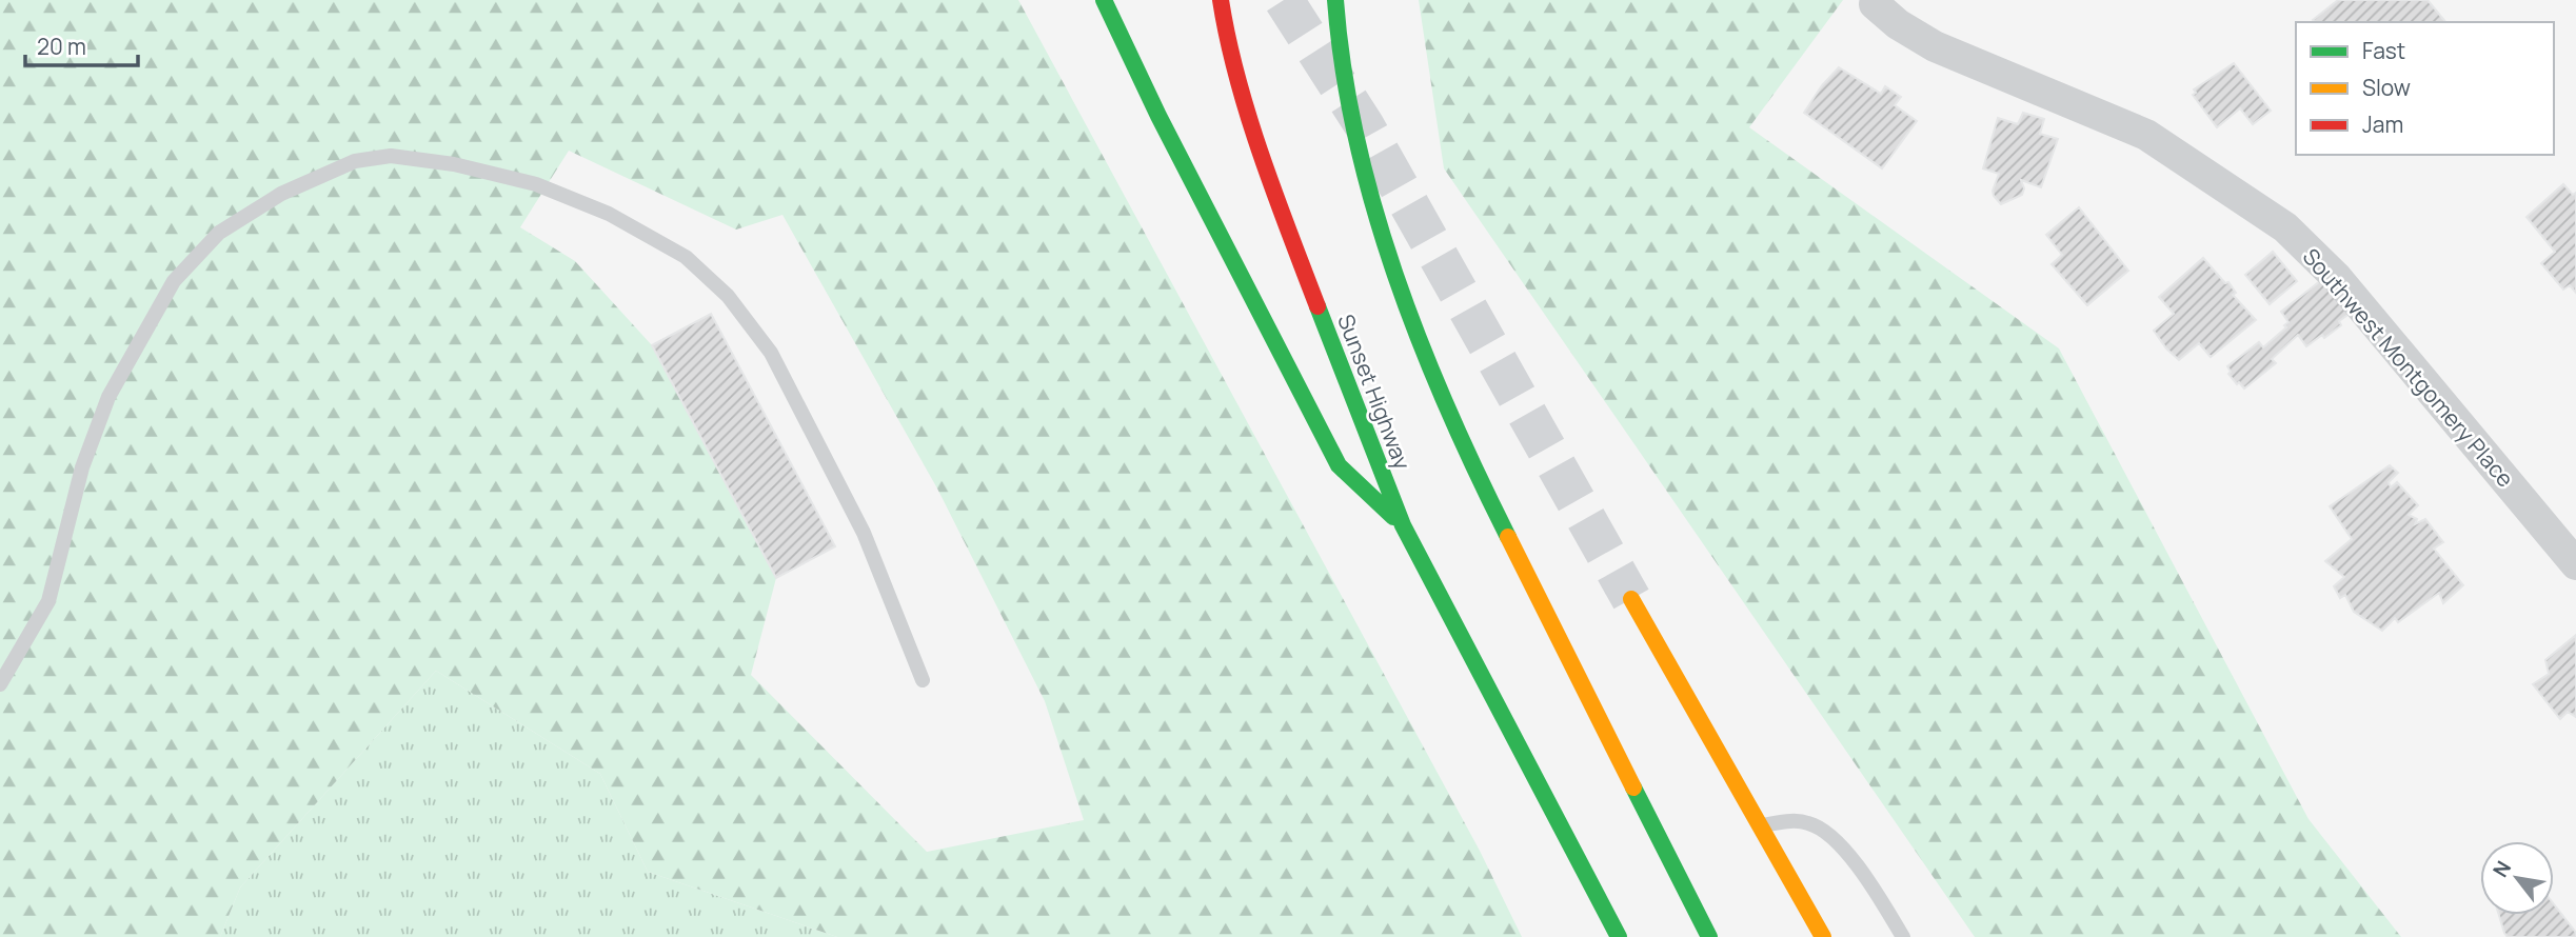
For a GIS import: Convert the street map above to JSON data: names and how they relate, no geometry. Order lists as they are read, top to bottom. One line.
{"streets":{"highway":["Sunset Highway"],"street":["Southwest Montgomery Place"]},"legend":["Fast","Slow","Jam"],"scale_bar":"20 m","north":"top left"}
